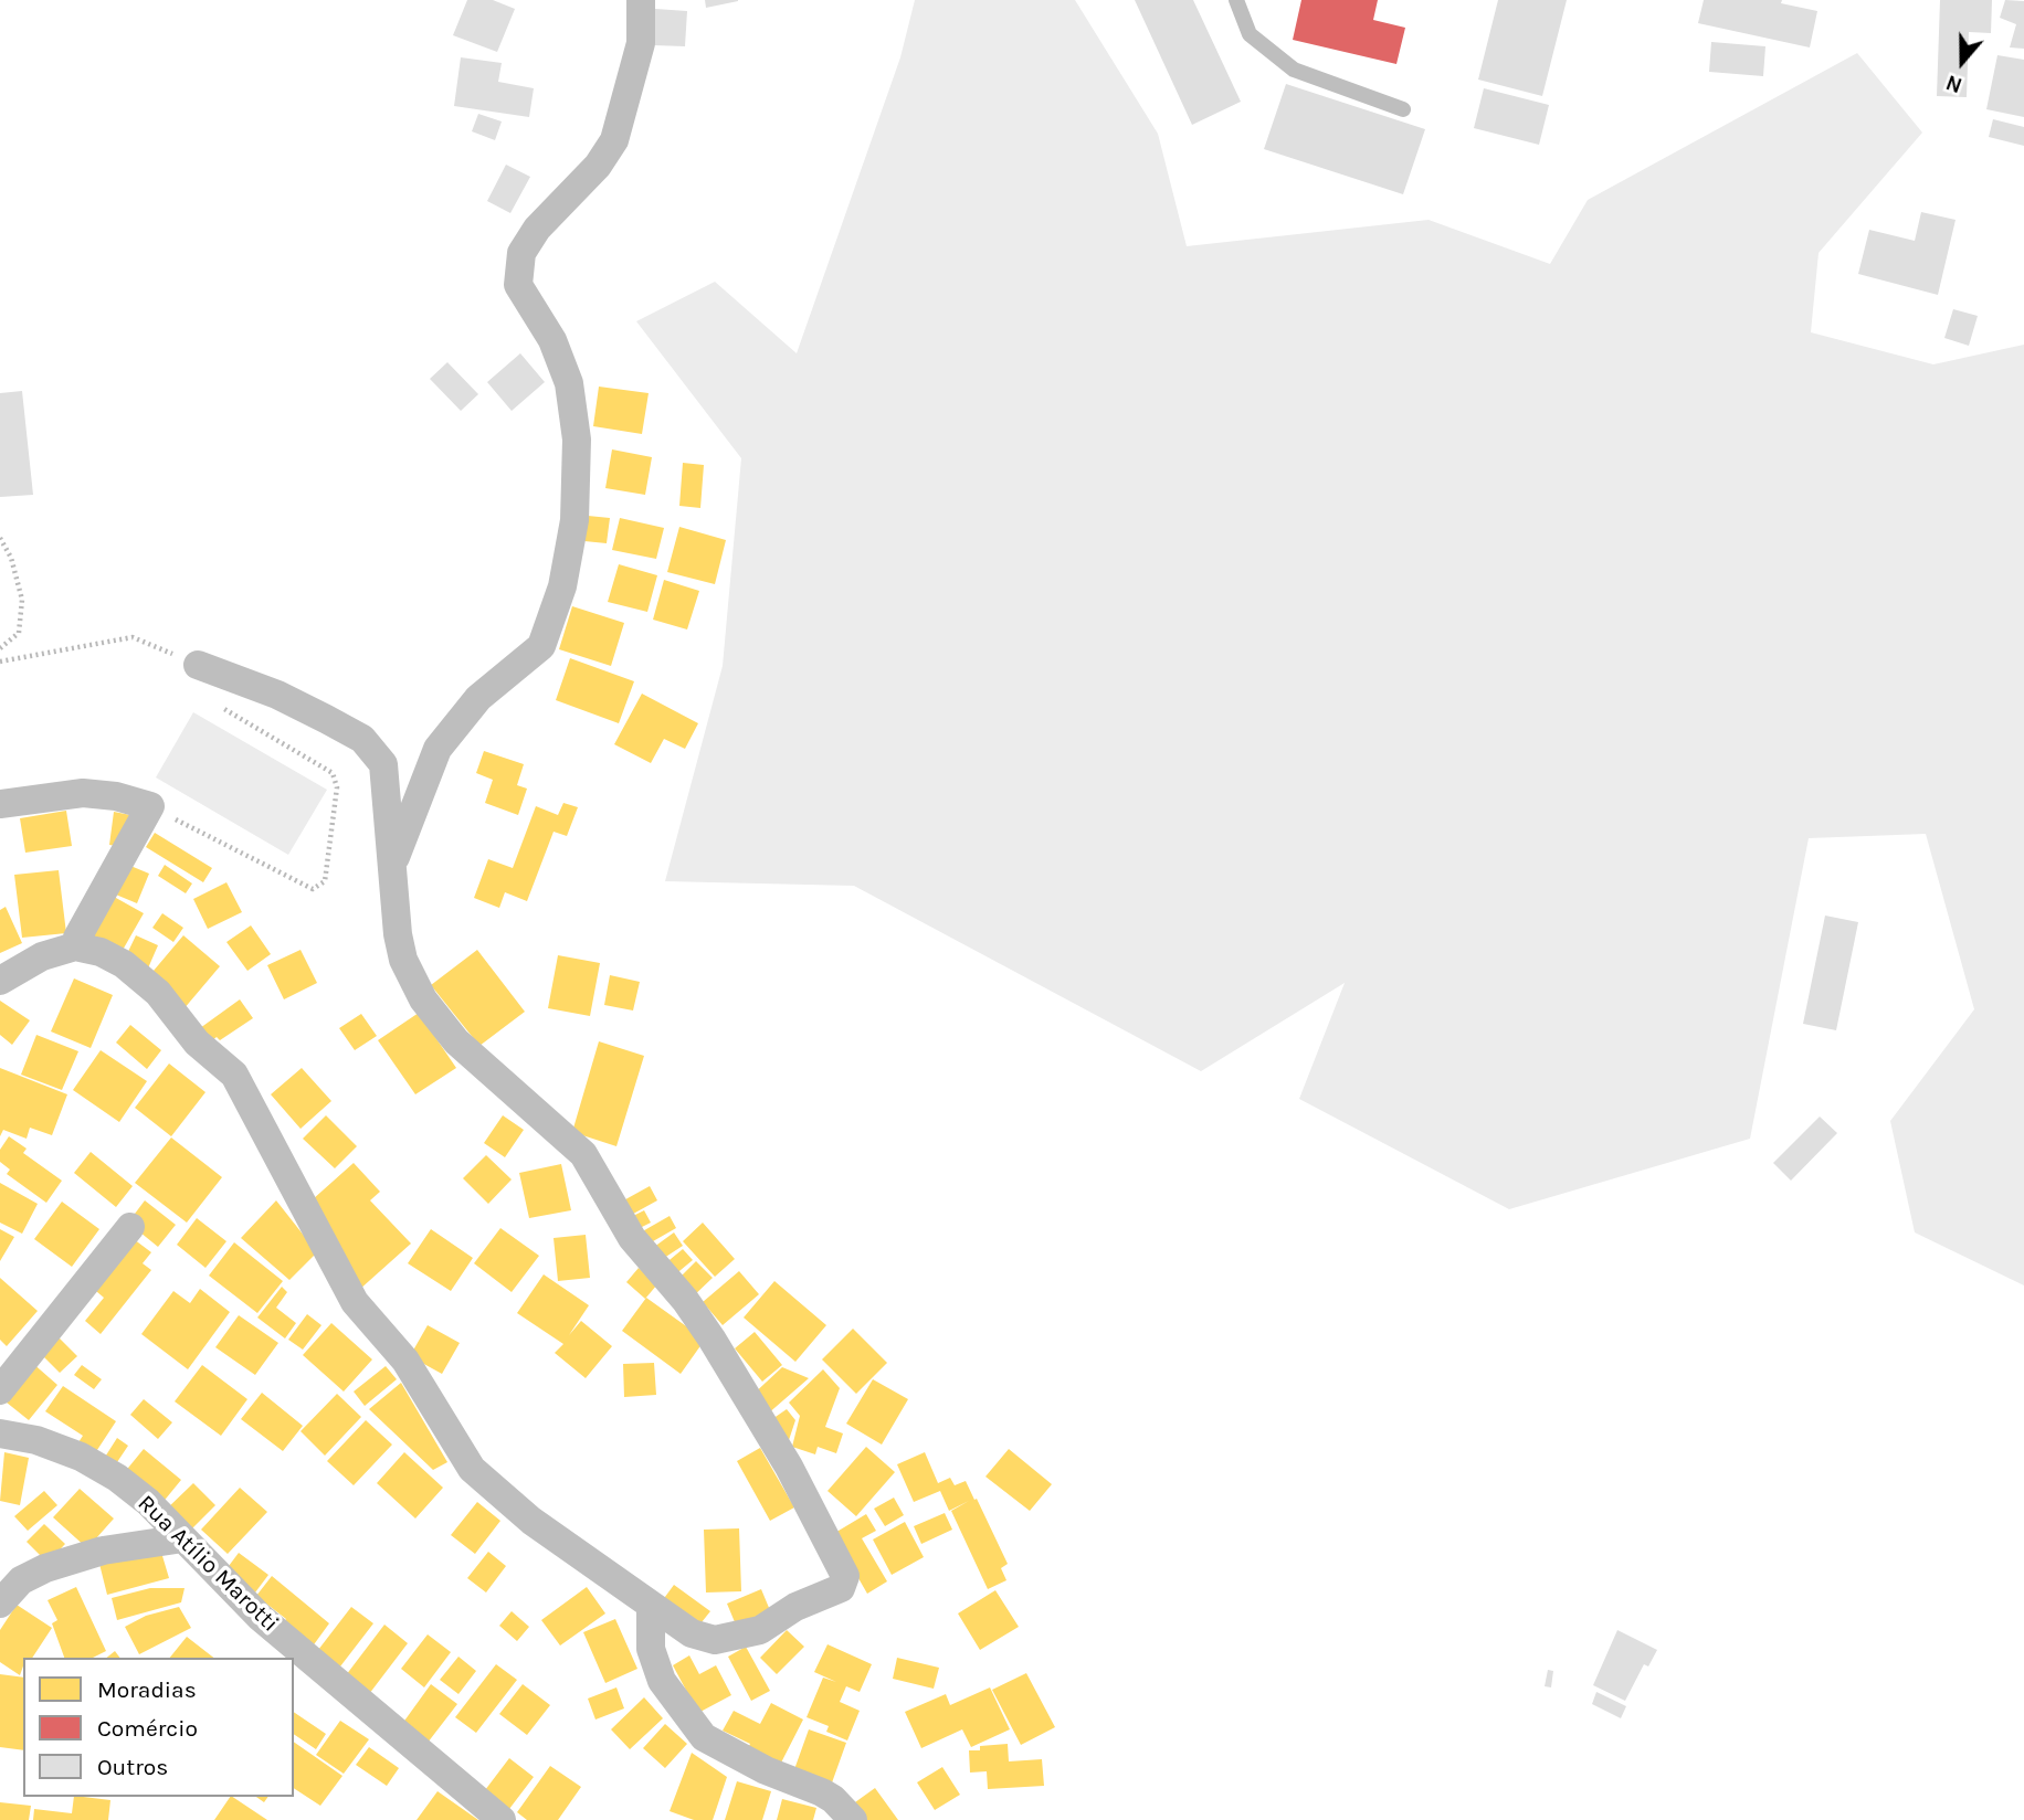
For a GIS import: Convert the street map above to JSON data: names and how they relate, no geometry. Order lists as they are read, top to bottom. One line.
{"streets":{"street":["Rua Atílio Marotti"]},"legend":["Moradias","Comércio","Outros"],"north":"bottom"}
